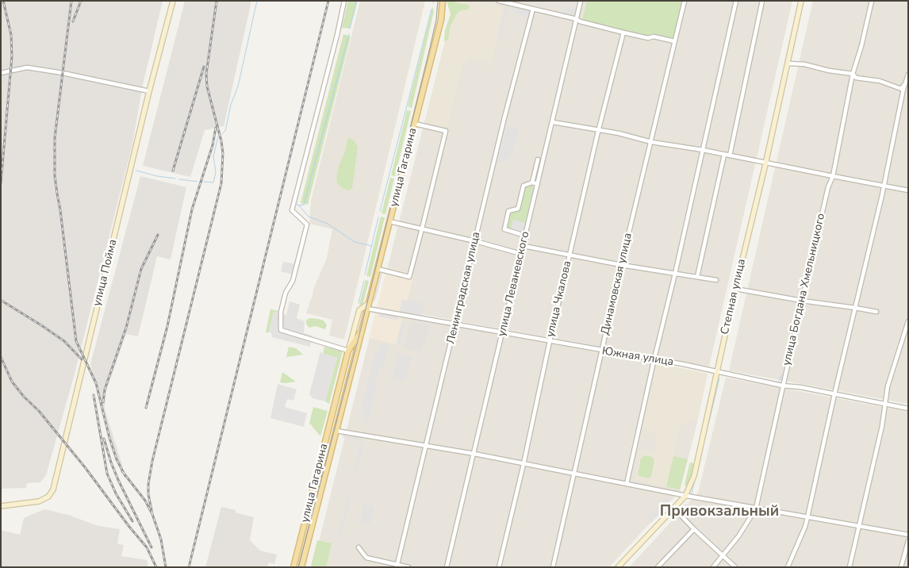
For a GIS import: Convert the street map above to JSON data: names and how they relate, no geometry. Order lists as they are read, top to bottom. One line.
{"streets":{"main road":["улица Гагарина"],"street":["улица Пойма","улица Леваневского","Динамовская улица","Ленинградская улица","улица Богдана Хмельницкого","Степная улица","улица Чкалова","Южная улица"]},"crossings":[["улица Гагарина","Южная улица"],["улица Леваневского","Южная улица"],["Динамовская улица","Южная улица"],["Ленинградская улица","Южная улица"],["улица Богдана Хмельницкого","Южная улица"],["Степная улица","Южная улица"],["улица Чкалова","Южная улица"]],"districts":["Привокзальный"]}
